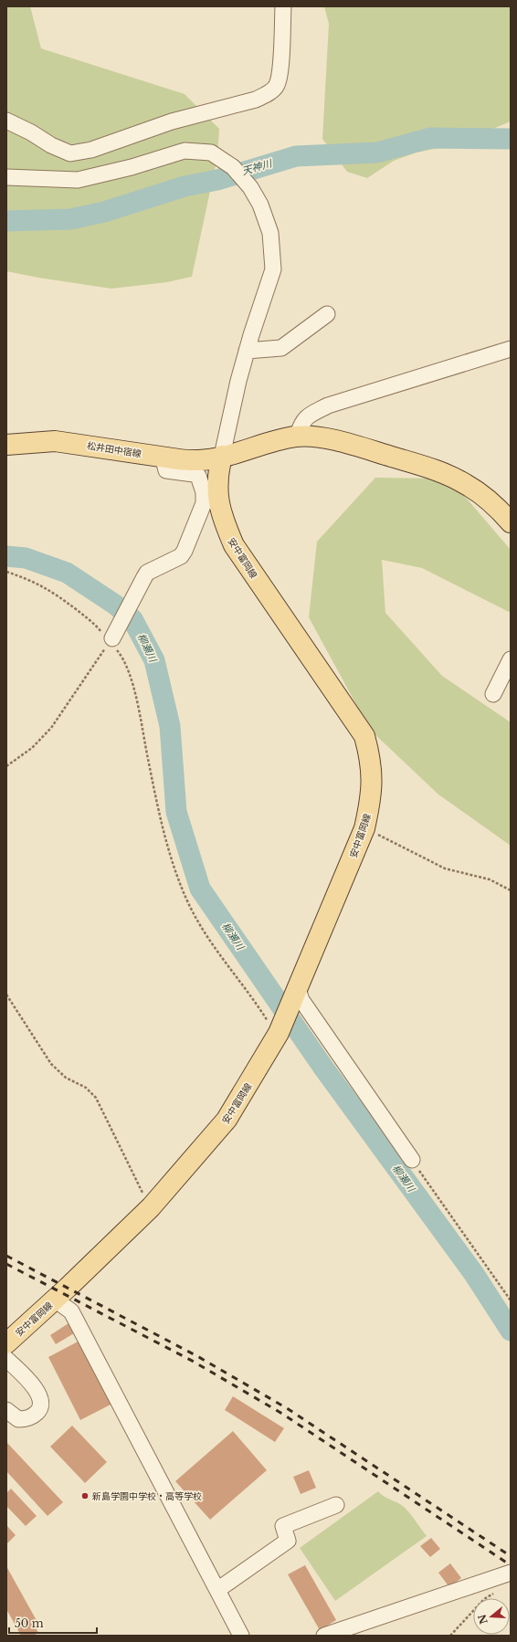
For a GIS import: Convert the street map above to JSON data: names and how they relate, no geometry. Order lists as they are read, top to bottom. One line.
{"streets":{"main road":["松井田中宿線","安中富岡線"]},"crossings":[["松井田中宿線","安中富岡線"]],"water":["天神川","柳瀬川"],"places":["新島学園中学校・高等学校"],"scale_bar":"50 m","north":"left"}
